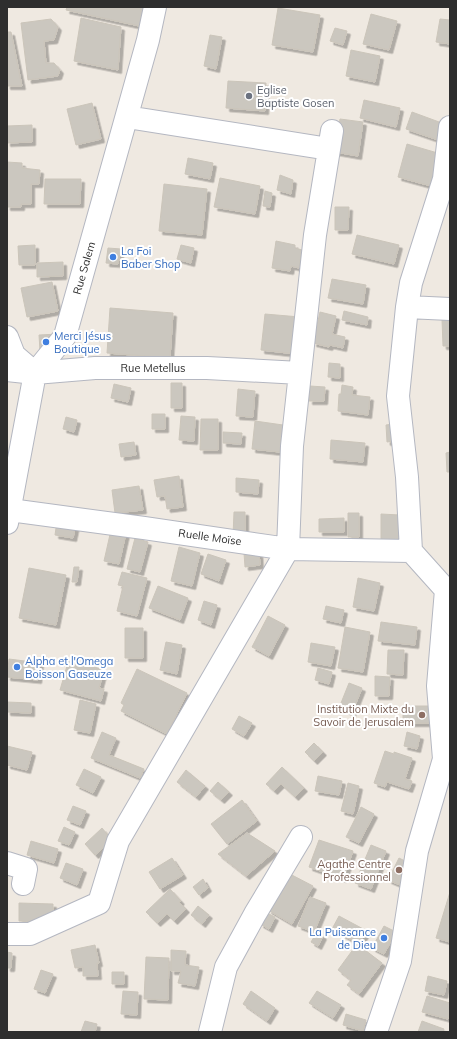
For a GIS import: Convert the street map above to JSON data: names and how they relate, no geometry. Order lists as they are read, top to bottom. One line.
{"streets":{"street":["Rue Salem","Rue Metellus","Ruelle Moïse"]},"crossings":[["Rue Salem","Rue Metellus"],["Rue Salem","Ruelle Moïse"]],"places":["Eglise Baptiste Gosen","La Foi Baber Shop","Merci Jésus Boutique","Alpha et l'Omega Boisson Gaseuze","Institution Mixte du Savoir de Jerusalem","Agathe Centre Professionnel","La Puissance de Dieu"]}
